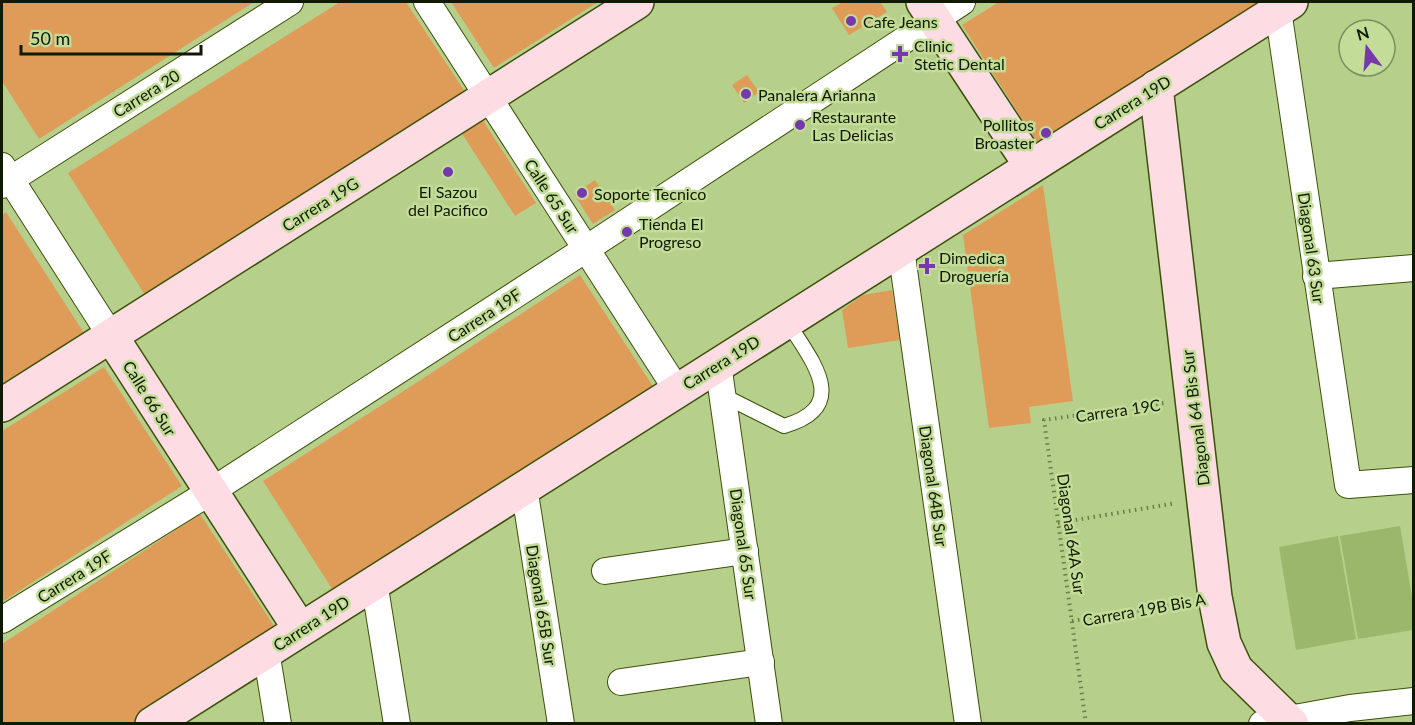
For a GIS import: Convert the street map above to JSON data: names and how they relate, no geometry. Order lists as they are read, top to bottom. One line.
{"streets":{"street":["Carrera 20","Carrera 19D","Calle 65 Sur","Carrera 19G","Diagonal 63 Sur","Carrera 19F","Calle 66 Sur","Diagonal 64 Bis Sur","Diagonal 64B Sur","Diagonal 65 Sur","Diagonal 65B Sur"],"path":["Carrera 19C","Diagonal 64A Sur","Carrera 19B Bis A"]},"crossings":[["Carrera 20","Calle 66 Sur"],["Carrera 19D","Calle 65 Sur"],["Carrera 19D","Diagonal 63 Sur"],["Carrera 19D","Calle 66 Sur"],["Carrera 19D","Diagonal 64 Bis Sur"],["Carrera 19D","Diagonal 64B Sur"],["Carrera 19D","Diagonal 65 Sur"],["Carrera 19D","Diagonal 65B Sur"],["Calle 65 Sur","Carrera 19G"],["Calle 65 Sur","Carrera 19F"],["Carrera 19G","Calle 66 Sur"],["Carrera 19F","Calle 66 Sur"],["Carrera 19C","Diagonal 64 Bis Sur"],["Carrera 19C","Diagonal 64A Sur"],["Diagonal 64 Bis Sur","Carrera 19B Bis A"],["Diagonal 64A Sur","Carrera 19B Bis A"]],"places":{"other":["Cafe Jeans","Panalera Arianna","Restaurante Las Delicias","Pollitos Broaster","El Sazou del Pacifico","Soporte Tecnico","Tienda El Progreso"],"health":["Clinic Stetic Dental","Dimedica Droguería"]},"scale_bar":"50 m","north":"top"}
